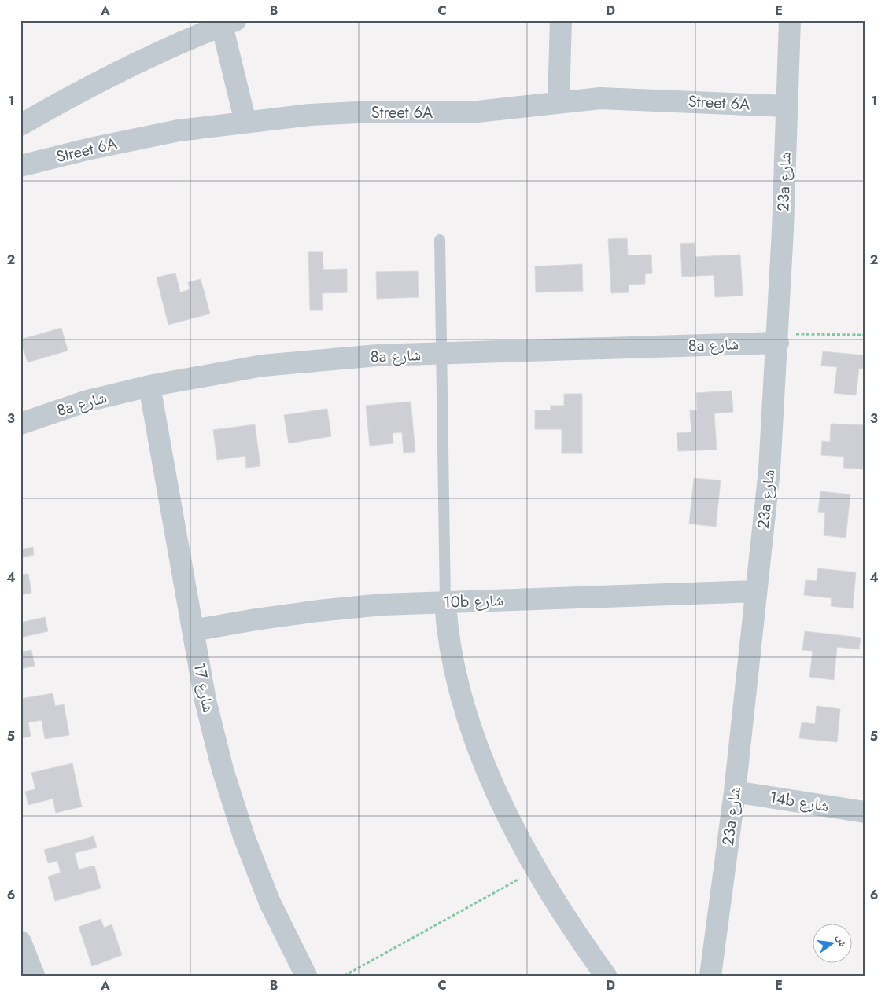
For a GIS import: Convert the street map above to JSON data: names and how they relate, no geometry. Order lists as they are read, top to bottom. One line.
{"streets":{"street":["Street 6A","23a شارع","8a شارع","10b شارع","شارع 17","14b شارع"]},"crossings":[["Street 6A","23a شارع"],["23a شارع","8a شارع"],["23a شارع","10b شارع"],["23a شارع","14b شارع"],["8a شارع","شارع 17"],["10b شارع","شارع 17"]],"north":"right","grid":{"columns":["A","B","C","D","E"],"rows":["1","2","3","4","5","6"]}}
